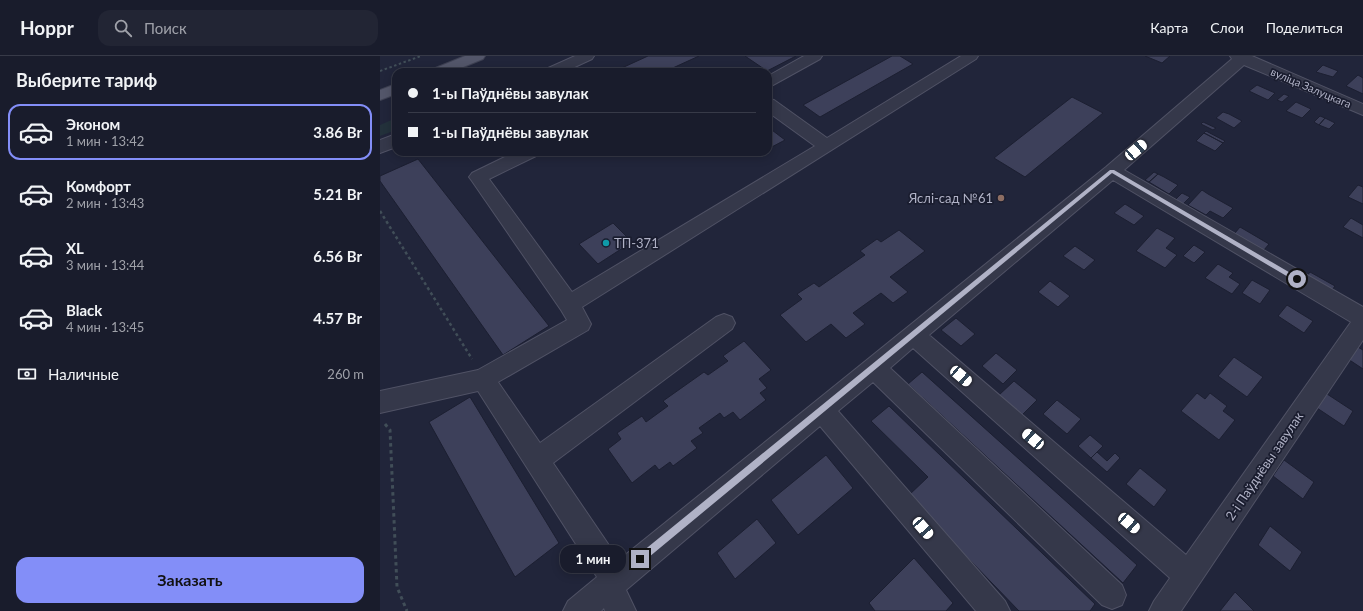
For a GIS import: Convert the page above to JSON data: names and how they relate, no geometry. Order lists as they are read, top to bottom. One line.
{"streets":{"street":["вуліца Залуцкага","2-і Паўднёвы завулак"]},"places":["Яслі-сад №61","ТП-371"],"page":{"header":"Hoppr","search":"Поиск","nav":["Карта","Слои","Поделиться"],"heading":"Выберите тариф","banner":["1-ы Паўднёвы завулак","1-ы Паўднёвы завулак"],"list":[{"name":"Эконом","note":"1 мин · 13:42","value":"3.86 Br"},{"name":"Комфорт","note":"2 мин · 13:43","value":"5.21 Br"},{"name":"XL","note":"3 мин · 13:44","value":"6.56 Br"},{"name":"Black","note":"4 мин · 13:45","value":"4.57 Br"}],"pay":["Наличные","260 m"],"bubble":"1 мин","buttons":"Заказать"}}
